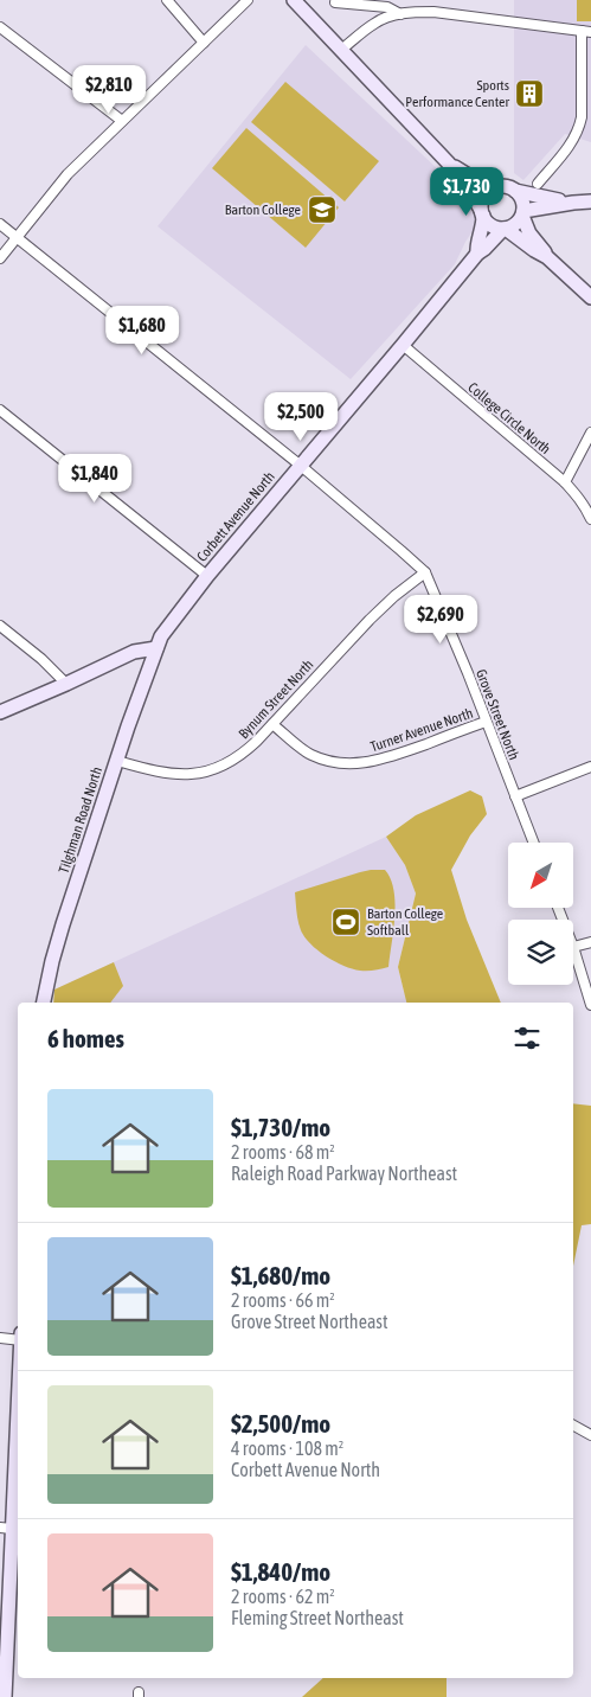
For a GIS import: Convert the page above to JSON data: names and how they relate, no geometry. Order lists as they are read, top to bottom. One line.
{"streets":{"street":["College Circle North","Corbett Avenue North","Bynum Street North","Grove Street North","Turner Avenue North","Tilghman Road North"]},"crossings":[["College Circle North","Corbett Avenue North"],["Corbett Avenue North","Grove Street North"],["Corbett Avenue North","Tilghman Road North"],["Bynum Street North","Grove Street North"],["Bynum Street North","Turner Avenue North"],["Bynum Street North","Tilghman Road North"],["Grove Street North","Turner Avenue North"]],"places":{"building":["Sports Performance Center"],"school or university":["Barton College"],"sports":["Barton College Softball"]},"north":"bottom left","page":{"price":["$2,810","$1,730","$1,680","$2,500","$1,840","$2,690"],"heading":"6 homes","list":[{"name":"$1,730/mo","note":"2 rooms · 68 m² · Raleigh Road Parkway Northeast"},{"name":"$1,680/mo","note":"2 rooms · 66 m² · Grove Street Northeast"},{"name":"$2,500/mo","note":"4 rooms · 108 m² · Corbett Avenue North"},{"name":"$1,840/mo","note":"2 rooms · 62 m² · Fleming Street Northeast"}]}}
